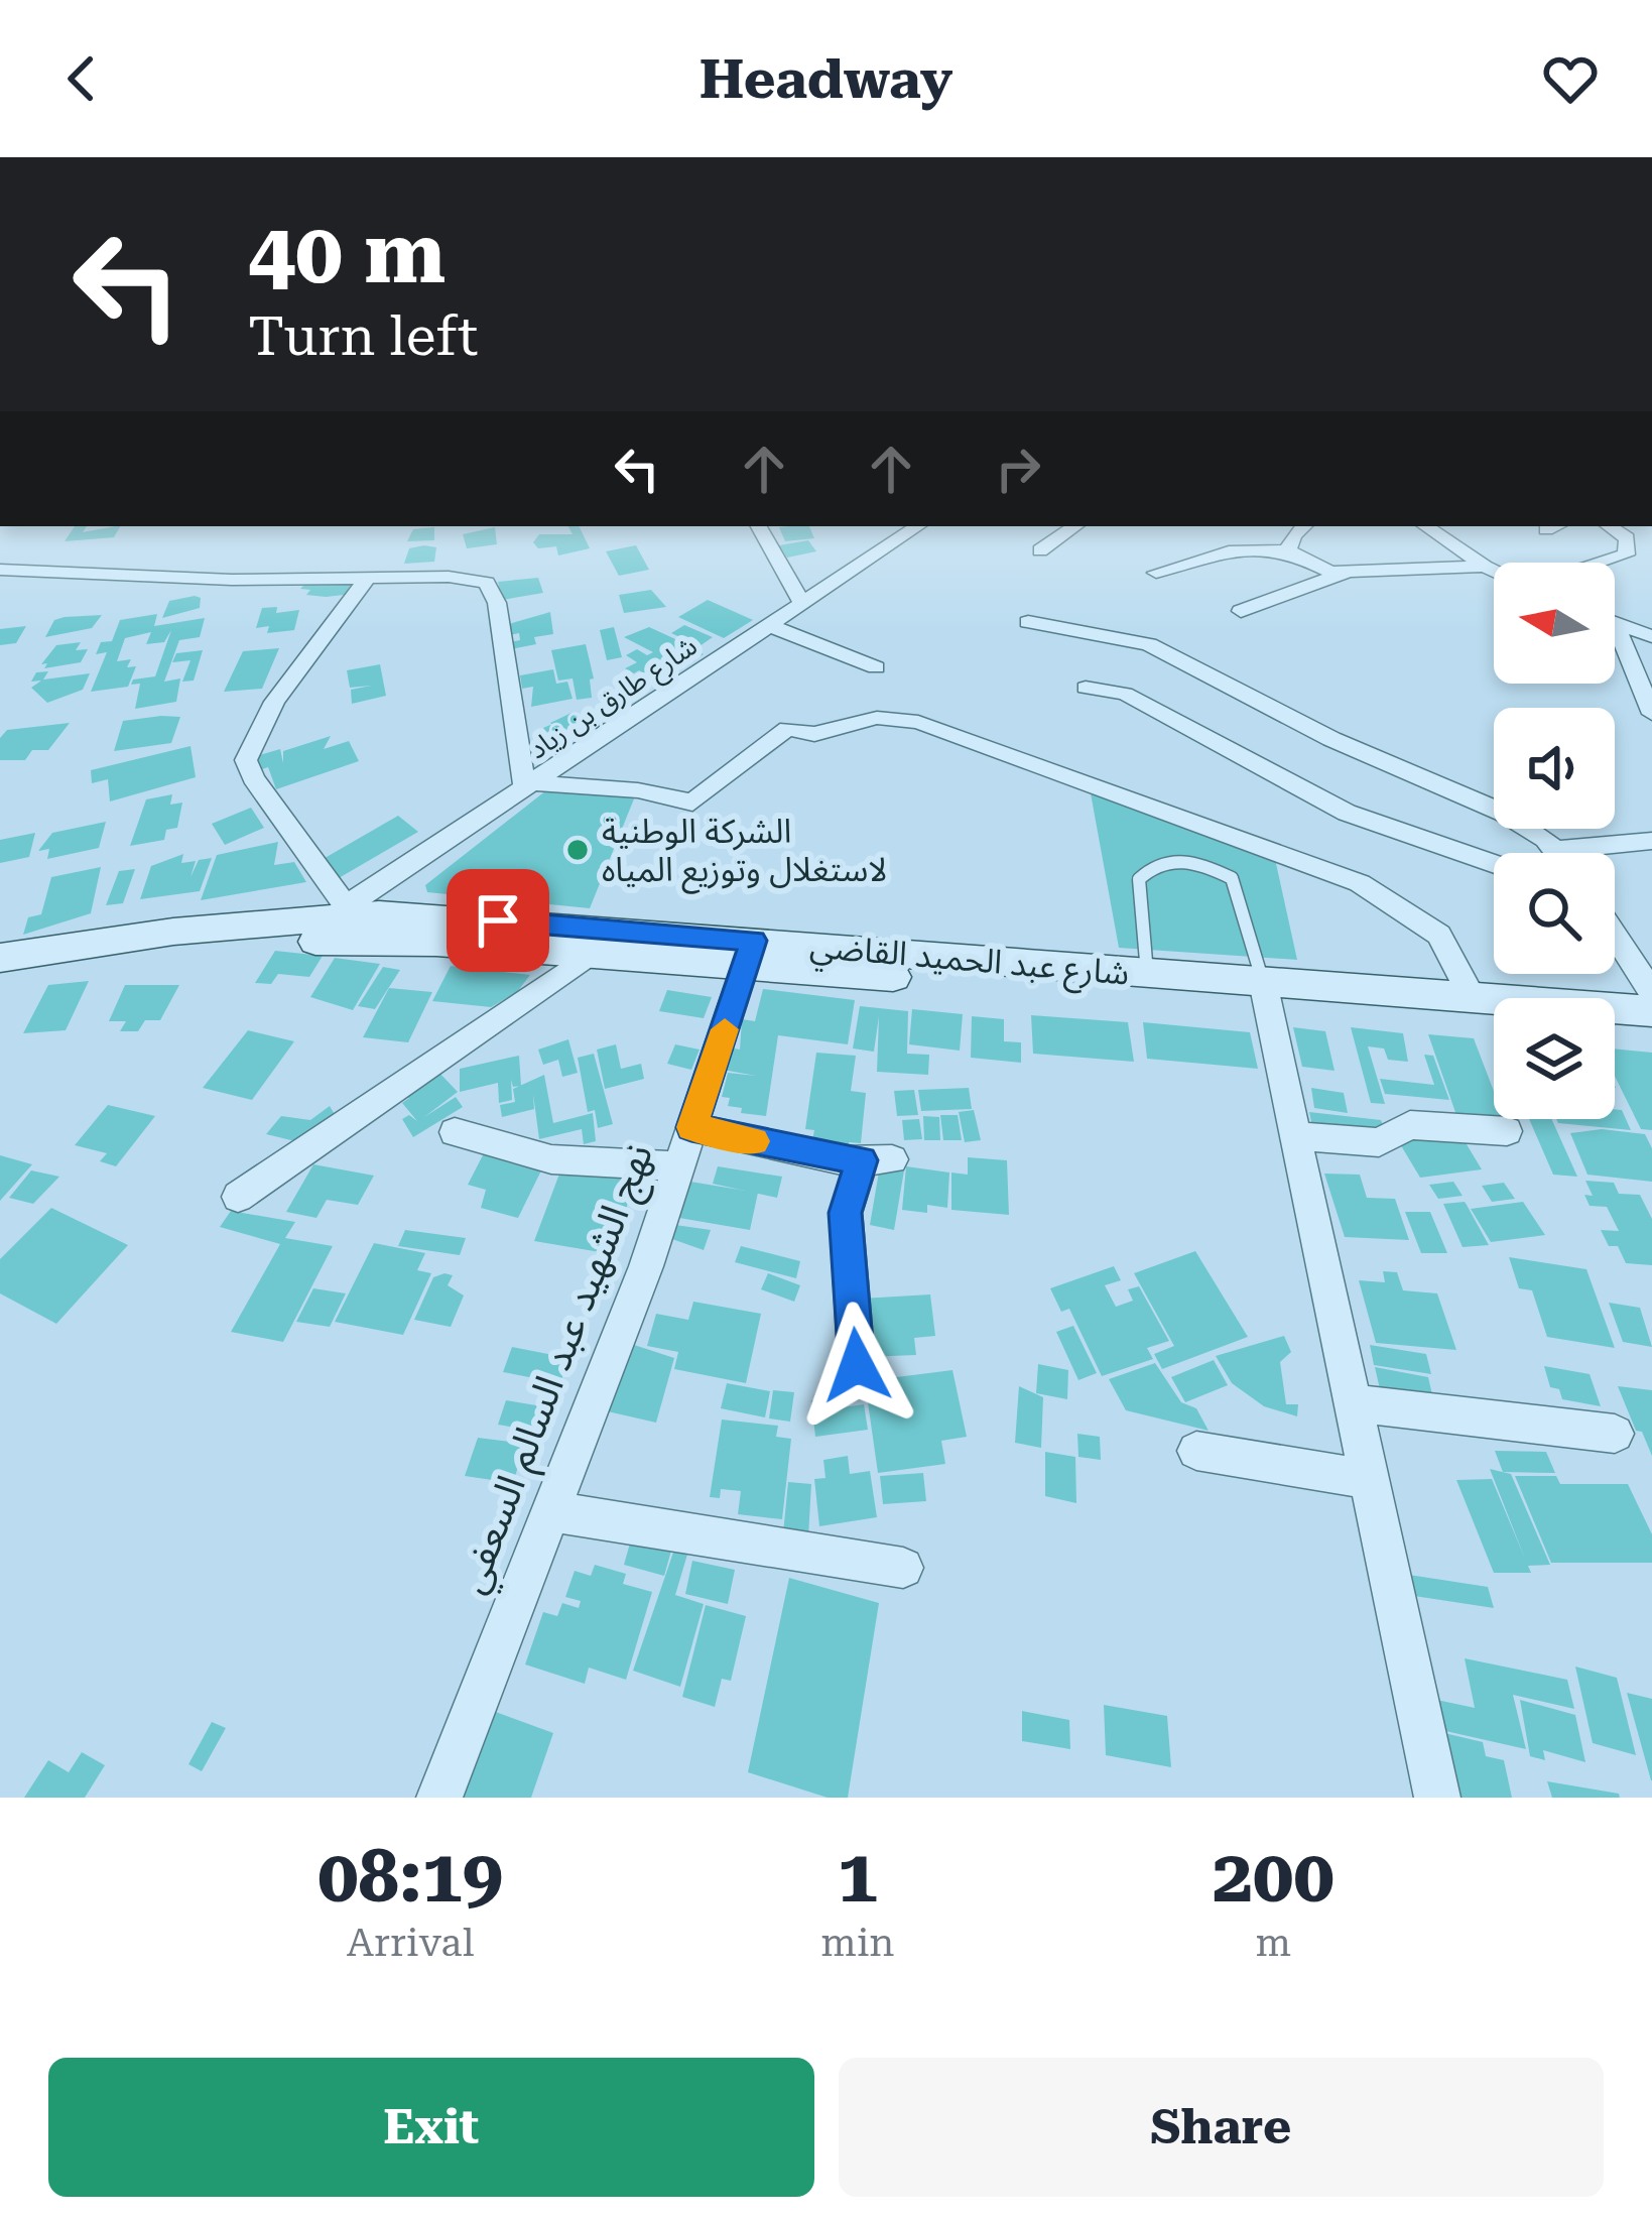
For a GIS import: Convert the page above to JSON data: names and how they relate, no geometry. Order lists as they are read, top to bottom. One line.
{"streets":{"main road":["شارع عبد الحميد القاضي"],"street":["شارع طارق بن زياد","نهج الشهيد عبد السالم السعفي"]},"crossings":[["شارع طارق بن زياد","شارع عبد الحميد القاضي"],["شارع عبد الحميد القاضي","نهج الشهيد عبد السالم السعفي"]],"places":["الشركة الوطنية لاستغلال وتوزيع المياه"],"north":"left","page":{"header":"Headway","turn":["40 m","Turn left"],"eta":["08:19","Arrival","1","min","200","m"],"buttons":["Exit","Share"]}}
